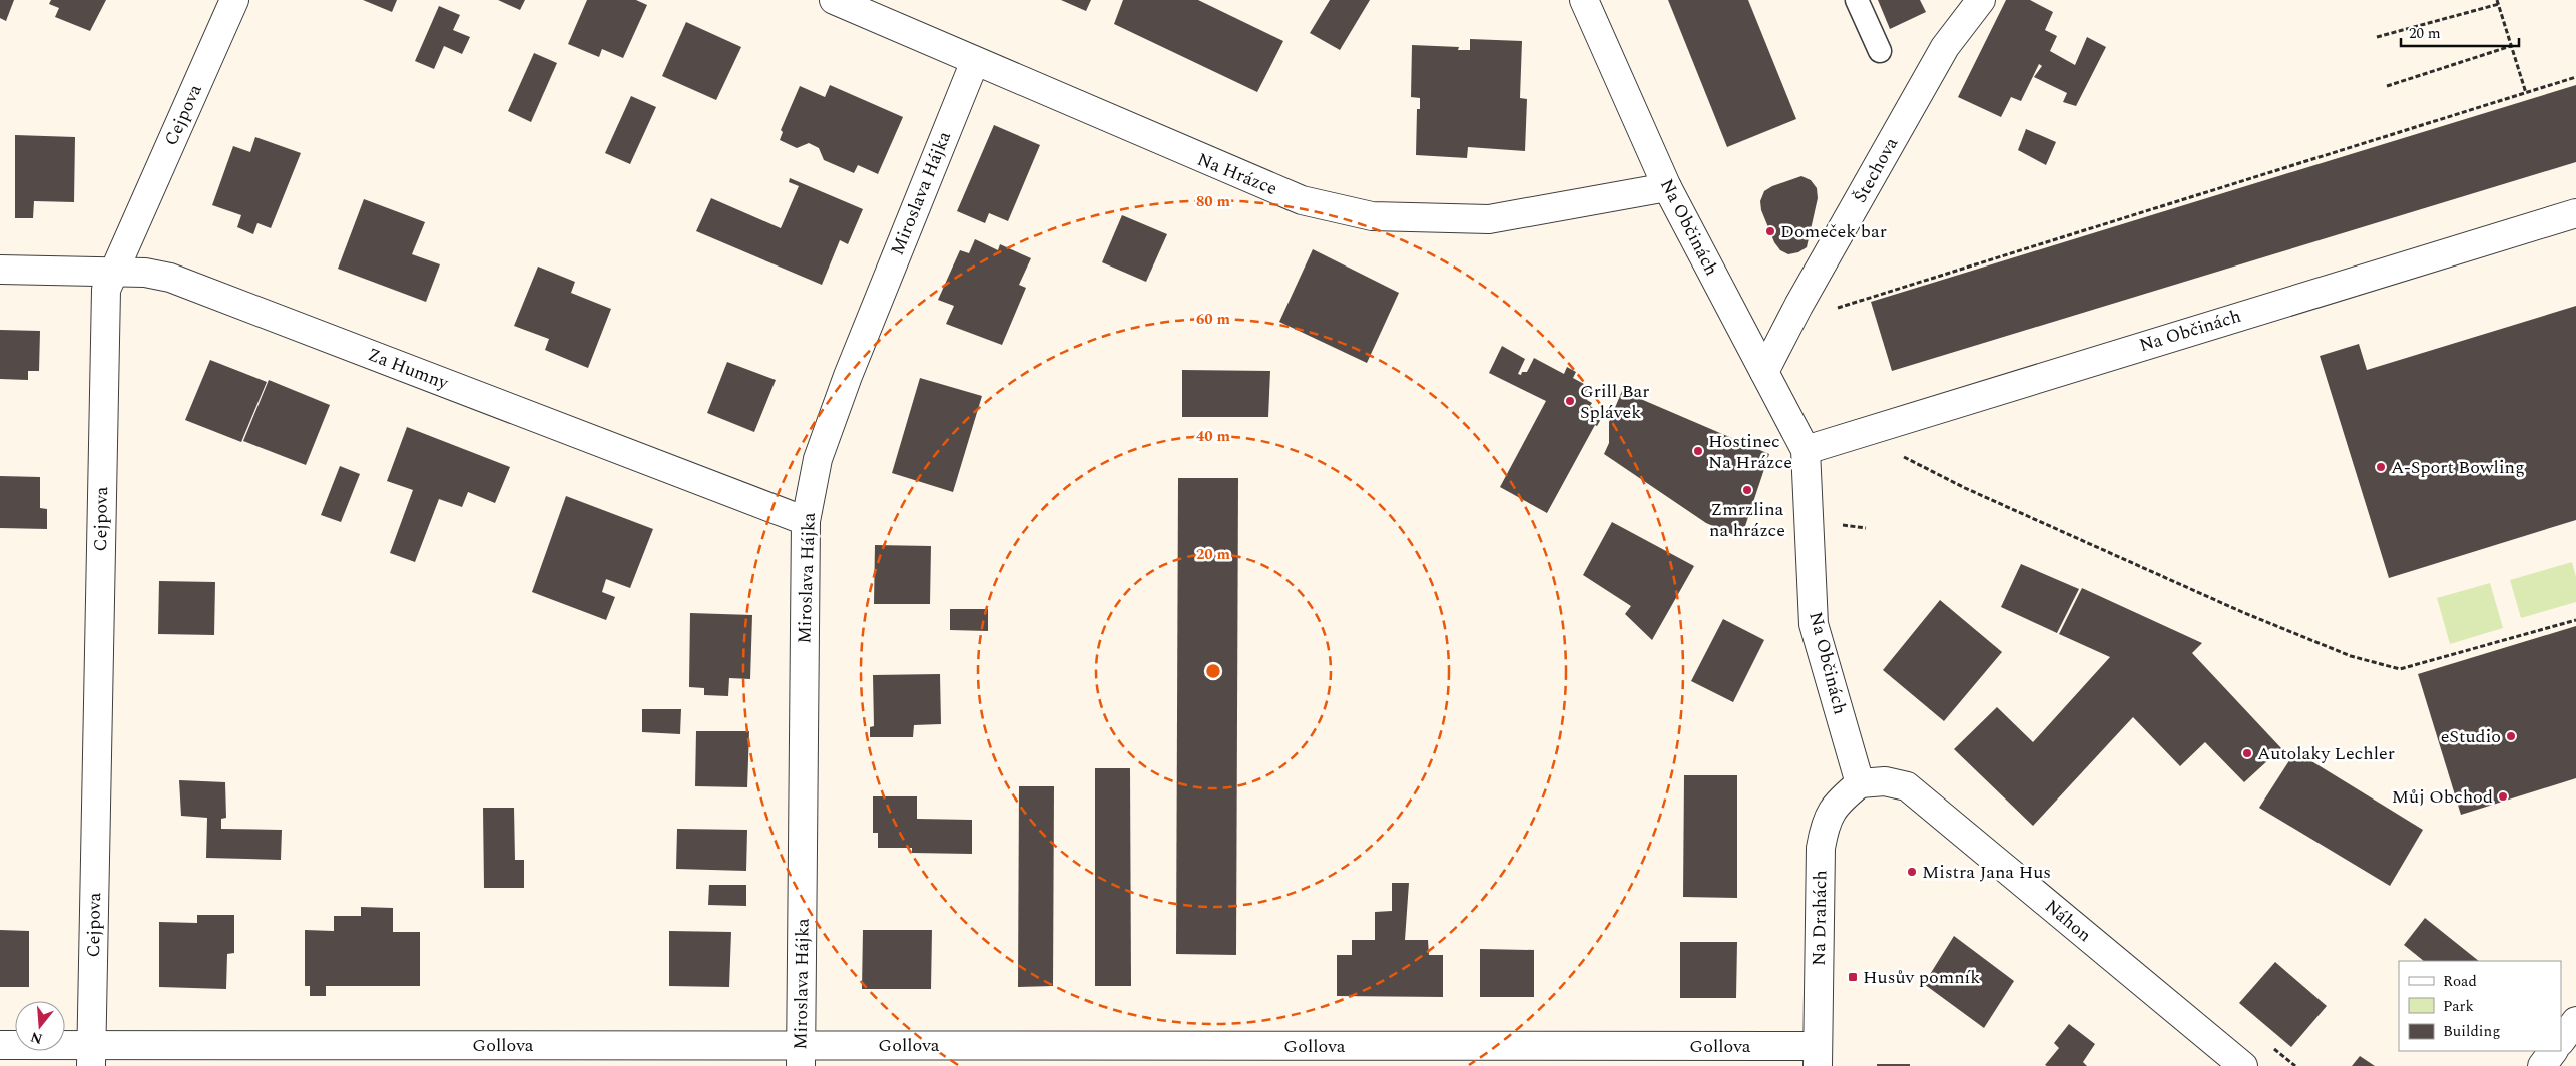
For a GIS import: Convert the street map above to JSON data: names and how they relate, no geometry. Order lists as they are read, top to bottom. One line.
{"streets":{"street":["Cejpova","Štechova","Na Hrázce","Miroslava Hájka","Na Občinách","Za Humny","Na Drahách","Náhon","Gollova"]},"crossings":[["Cejpova","Za Humny"],["Cejpova","Gollova"],["Štechova","Na Občinách"],["Na Hrázce","Miroslava Hájka"],["Na Hrázce","Na Občinách"],["Miroslava Hájka","Za Humny"],["Miroslava Hájka","Gollova"],["Na Občinách","Na Drahách"],["Na Občinách","Náhon"],["Na Drahách","Náhon"],["Na Drahách","Gollova"]],"places":{"other":["Domeček bar","Grill Bar Splávek","Hostinec Na Hrázce","A-Sport Bowling","Zmrzlina na hrázce","eStudio","Autolaky Lechler","Můj Obchod","Mistra Jana Hus"],"transit":["Husův pomník"]},"legend":["Road","Park","Building"],"scale_bar":"20 m","north":"bottom","rings":["80 m","60 m","40 m","20 m"]}
